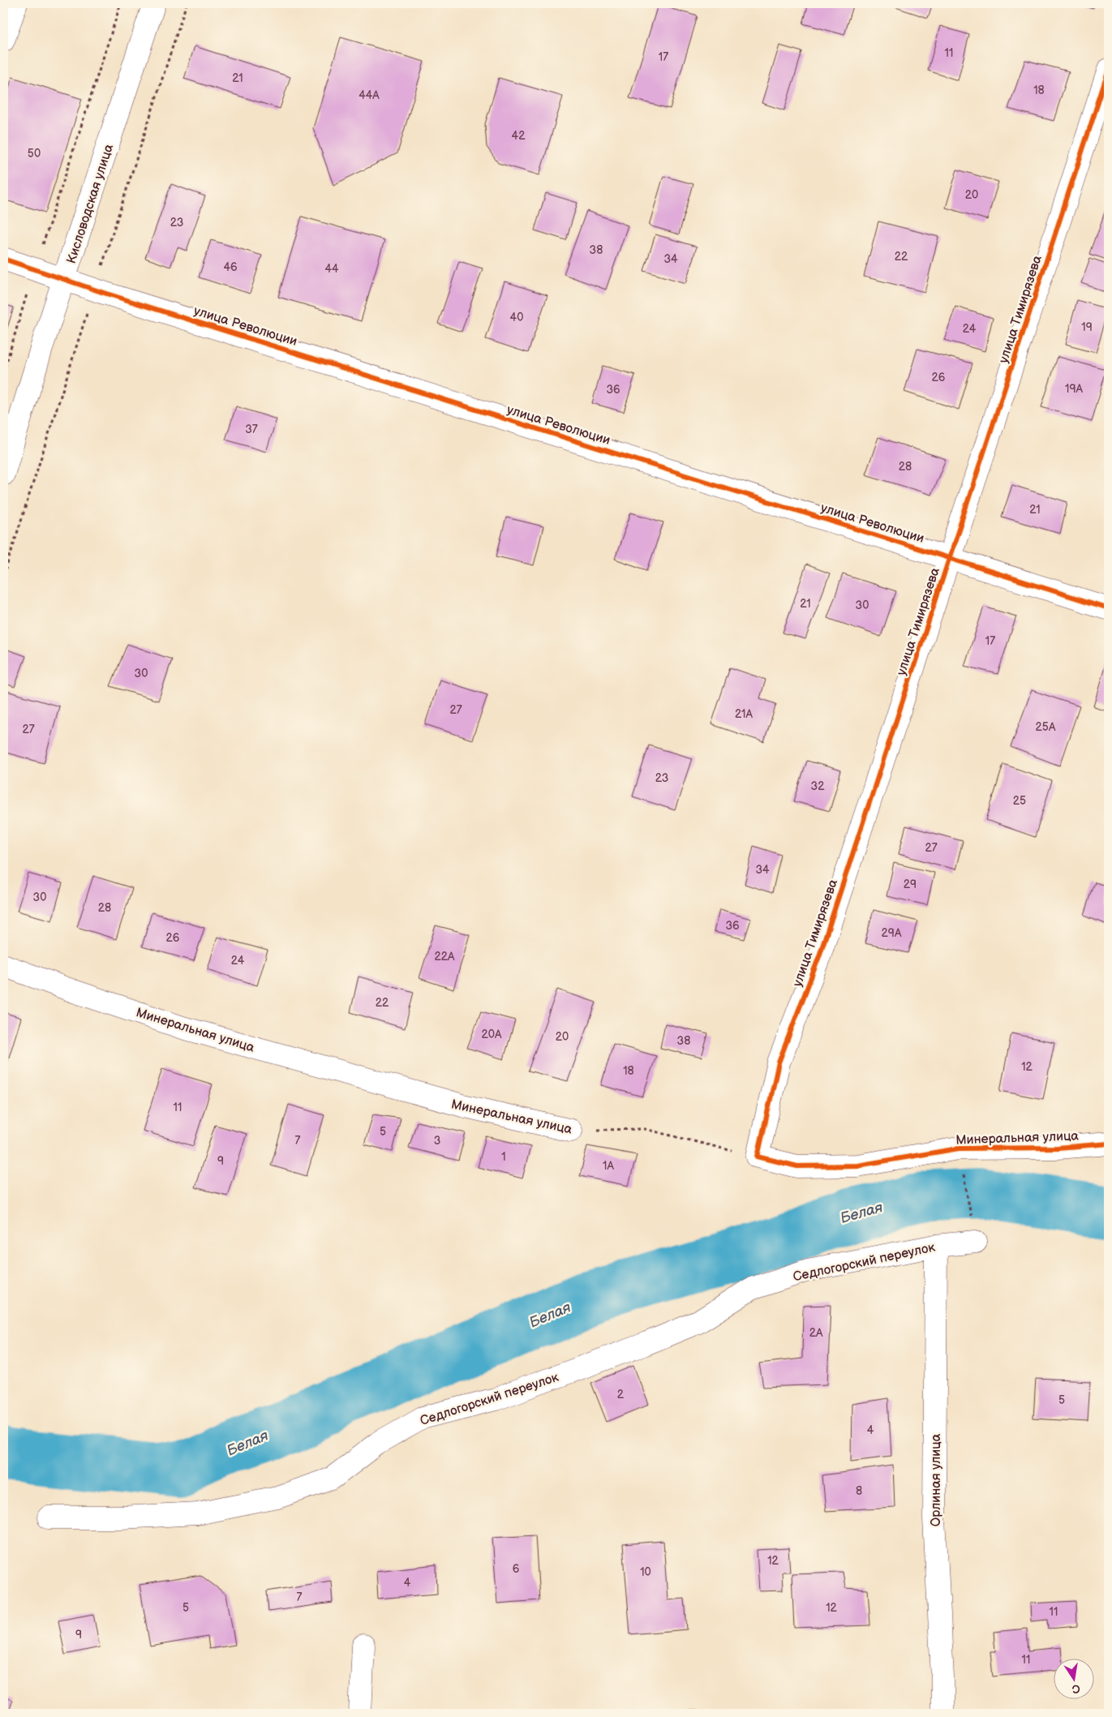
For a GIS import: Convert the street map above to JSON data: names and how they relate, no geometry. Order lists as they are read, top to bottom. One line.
{"streets":{"street":["Кисловодская улица","улица Тимирязева","улица Революции","Минеральная улица","Седлогорский переулок","Орлиная улица"]},"crossings":[["Кисловодская улица","улица Революции"],["улица Тимирязева","улица Революции"],["улица Тимирязева","Минеральная улица"],["Седлогорский переулок","Орлиная улица"]],"water":["Белая"],"house_numbers":["11","17","21","18","44А","42","50","20","23","38","22","34","46","44","40","19","24","26","19А","36","37","28","21","21","30","17","30","27","21А","25А","27","23","32","25","27","34","29","30","28","36","29А","26","22А","24","22","20А","20","38","12","18","11","5","7","3","1","9","1А","2А","2","5","4","8","12","6","10","4","7","5","12","11","9","11"],"north":"bottom"}
